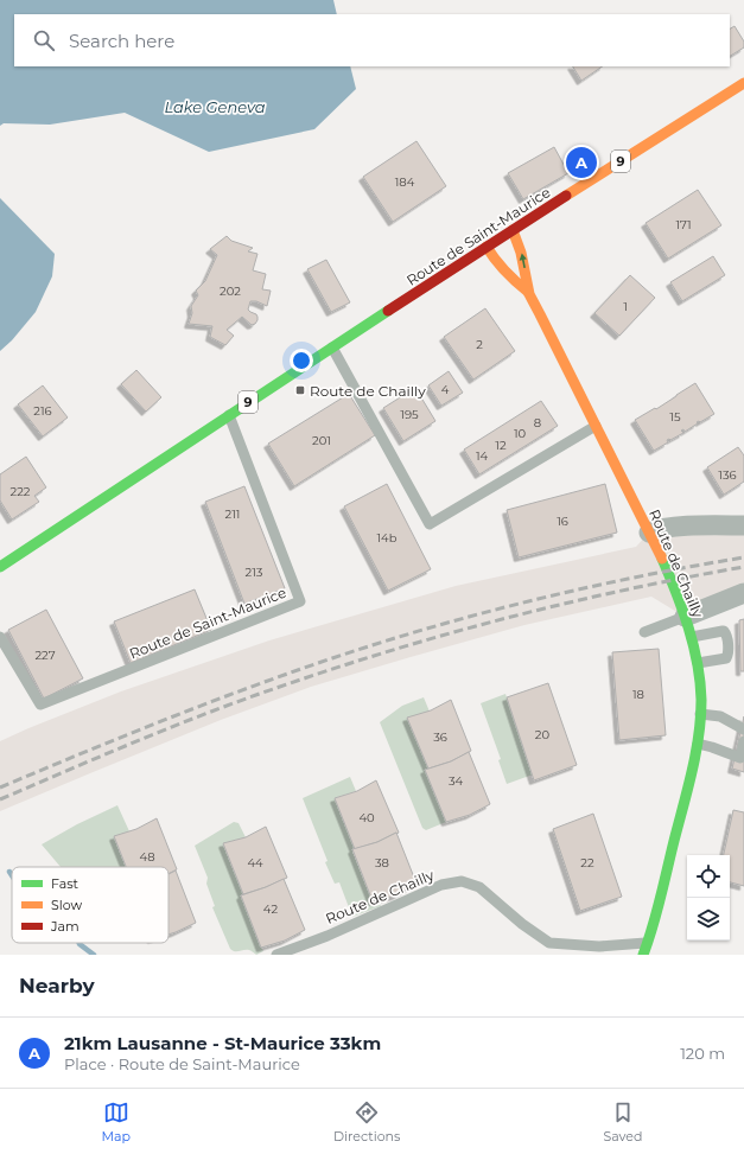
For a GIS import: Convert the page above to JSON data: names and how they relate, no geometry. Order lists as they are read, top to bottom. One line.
{"streets":{"main road":["9","Route de Saint-Maurice","Route de Chailly"]},"crossings":[["Route de Saint-Maurice","Route de Chailly"]],"water":["Lake Geneva"],"places":{"transit":["Route de Chailly"]},"house_numbers":["184","171","202","1","2","4","216","195","15","8","10","201","12","14","136","222","211","16","14b","213","227","18","20","36","34","40","48","44","38","22","42"],"legend":["Fast","Slow","Jam"],"page":{"search":"Search here","pins":"A","heading":"Nearby","list":[{"mark":"A","name":"21km Lausanne - St-Maurice 33km","note":"Place · Route de Saint-Maurice","value":"120 m"}],"nav":["Map","Directions","Saved"]}}
